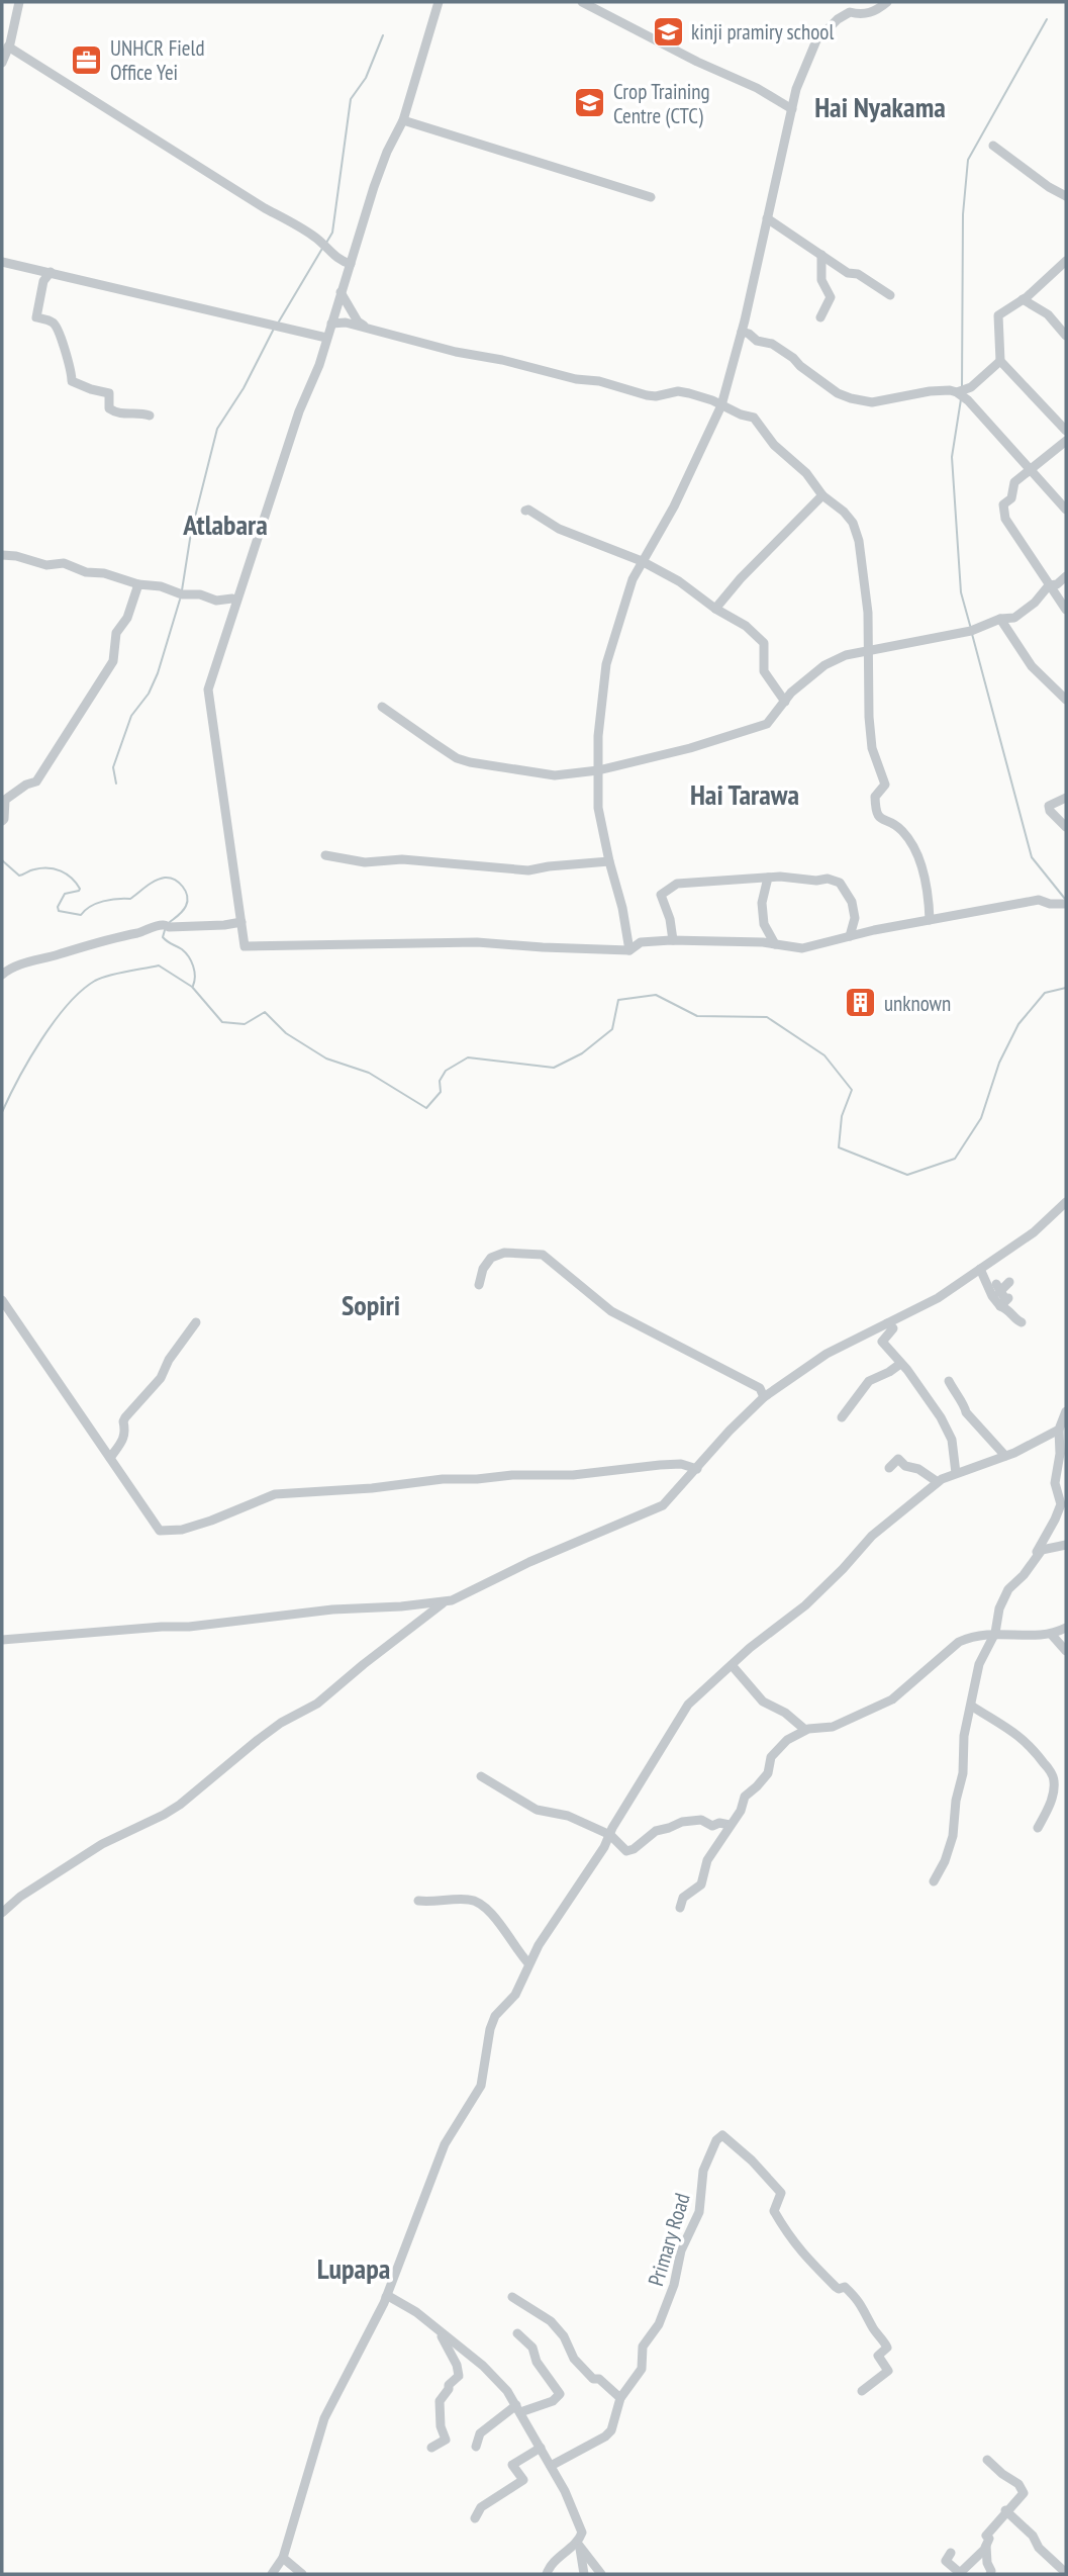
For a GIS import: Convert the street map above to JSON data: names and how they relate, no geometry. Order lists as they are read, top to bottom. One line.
{"streets":{"street":["Primary Road"]},"districts":["Hai Nyakama","Atlabara","Hai Tarawa","Sopiri","Lupapa"],"places":{"school or university":["kinji pramiry school","Crop Training Centre (CTC)"],"office":["UNHCR Field Office Yei"],"building":["unknown"]}}
